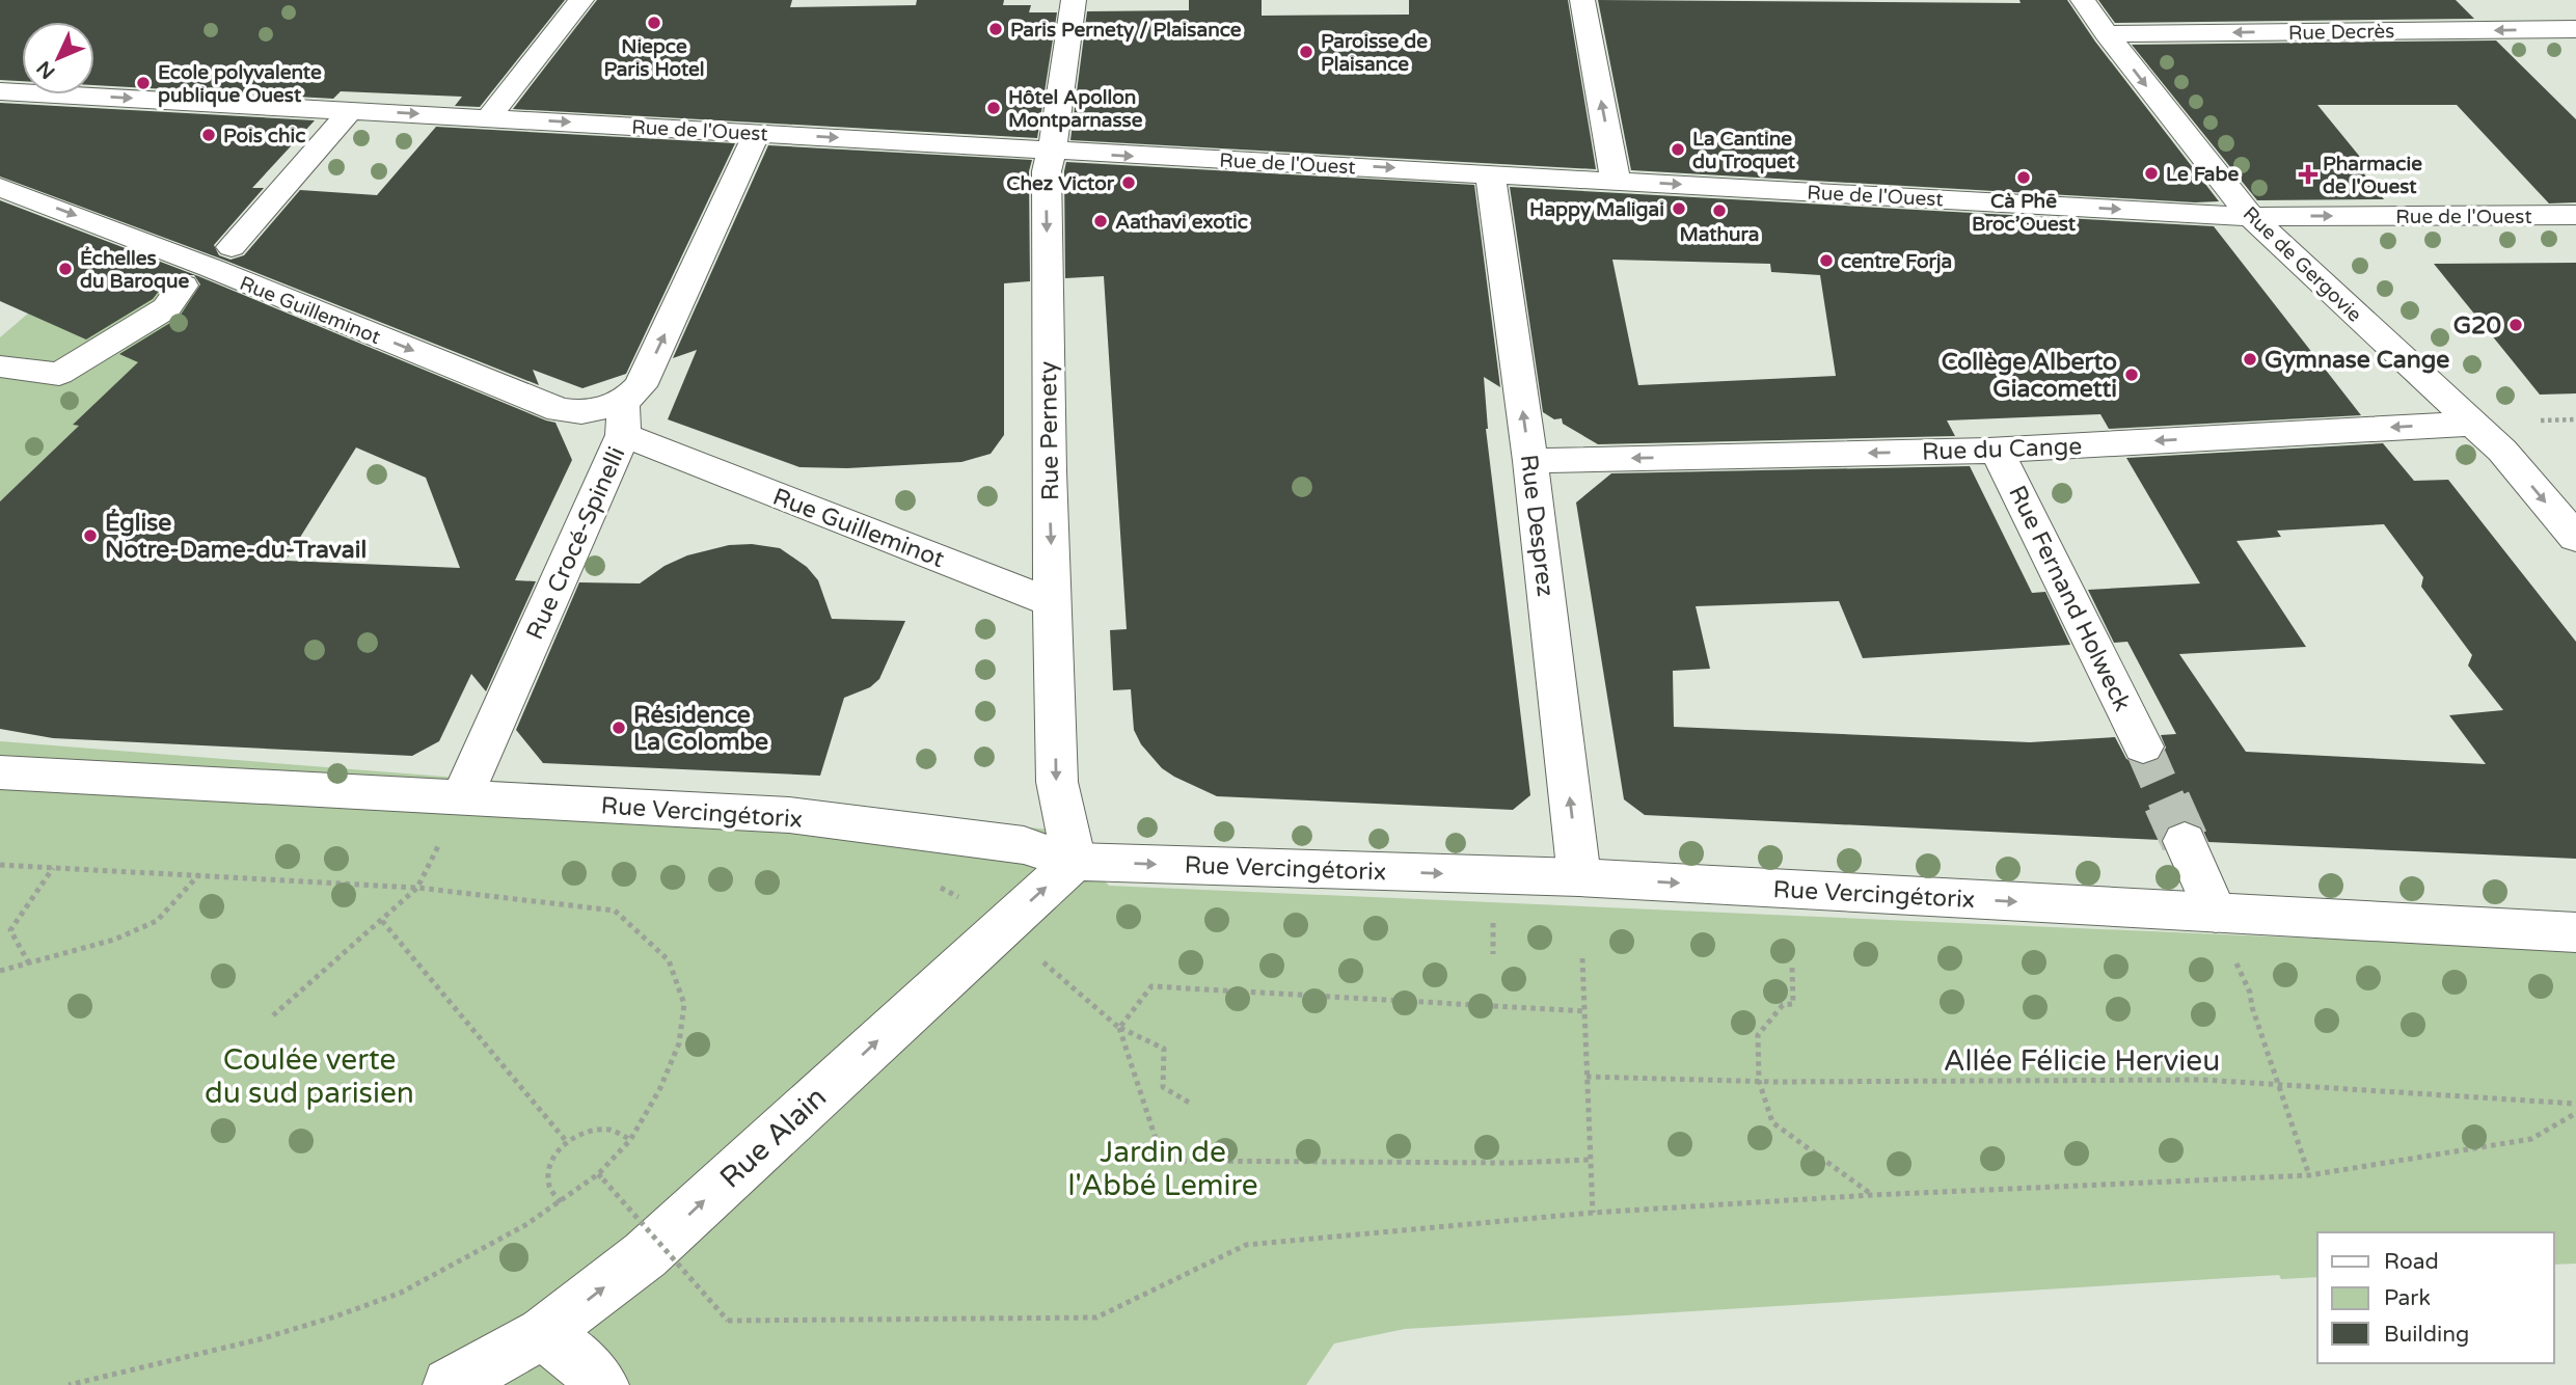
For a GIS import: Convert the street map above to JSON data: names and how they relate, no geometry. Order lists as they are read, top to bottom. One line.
{"streets":{"street":["Rue Decrès","Rue de l'Ouest","Rue de Gergovie","Rue Guilleminot","Rue Pernety","Rue du Cange","Rue Desprez","Rue Crocé-Spinelli","Rue Fernand Holweck","Rue Vercingétorix","Rue Alain"],"path":["Allée Félicie Hervieu"]},"crossings":[["Rue Decrès","Rue de Gergovie"],["Rue de l'Ouest","Rue de Gergovie"],["Rue de l'Ouest","Rue Pernety"],["Rue de l'Ouest","Rue Desprez"],["Rue de l'Ouest","Rue Crocé-Spinelli"],["Rue de Gergovie","Rue du Cange"],["Rue Guilleminot","Rue Pernety"],["Rue Guilleminot","Rue Crocé-Spinelli"],["Rue Pernety","Rue Vercingétorix"],["Rue Pernety","Rue Alain"],["Rue du Cange","Rue Desprez"],["Rue du Cange","Rue Fernand Holweck"],["Rue Desprez","Rue Vercingétorix"],["Rue Crocé-Spinelli","Rue Vercingétorix"],["Rue Vercingétorix","Rue Alain"]],"one_way":["Rue Decrès","Rue de l'Ouest","Rue de Gergovie","Rue Guilleminot","Rue Pernety","Rue du Cange","Rue Desprez","Rue Vercingétorix","Rue Alain"],"parks":["Coulée verte du sud parisien","Jardin de l'Abbé Lemire"],"places":{"other":["Niepce Paris Hotel","Paris Pernety / Plaisance","Paroisse de Plaisance","Ecole polyvalente publique Ouest","Hôtel Apollon Montparnasse","Pois chic","La Cantine du Troquet","Le Fabe","Cà Phē Broc’Ouest","Chez Victor","Happy Maligai","Mathura","Aathavi exotic","centre Forja","Échelles du Baroque","G20","Gymnase Cange","Collège Alberto Giacometti","Église Notre-Dame-du-Travail","Résidence La Colombe"],"health":["Pharmacie de l'Ouest"]},"legend":["Road","Park","Building"],"north":"bottom left"}
